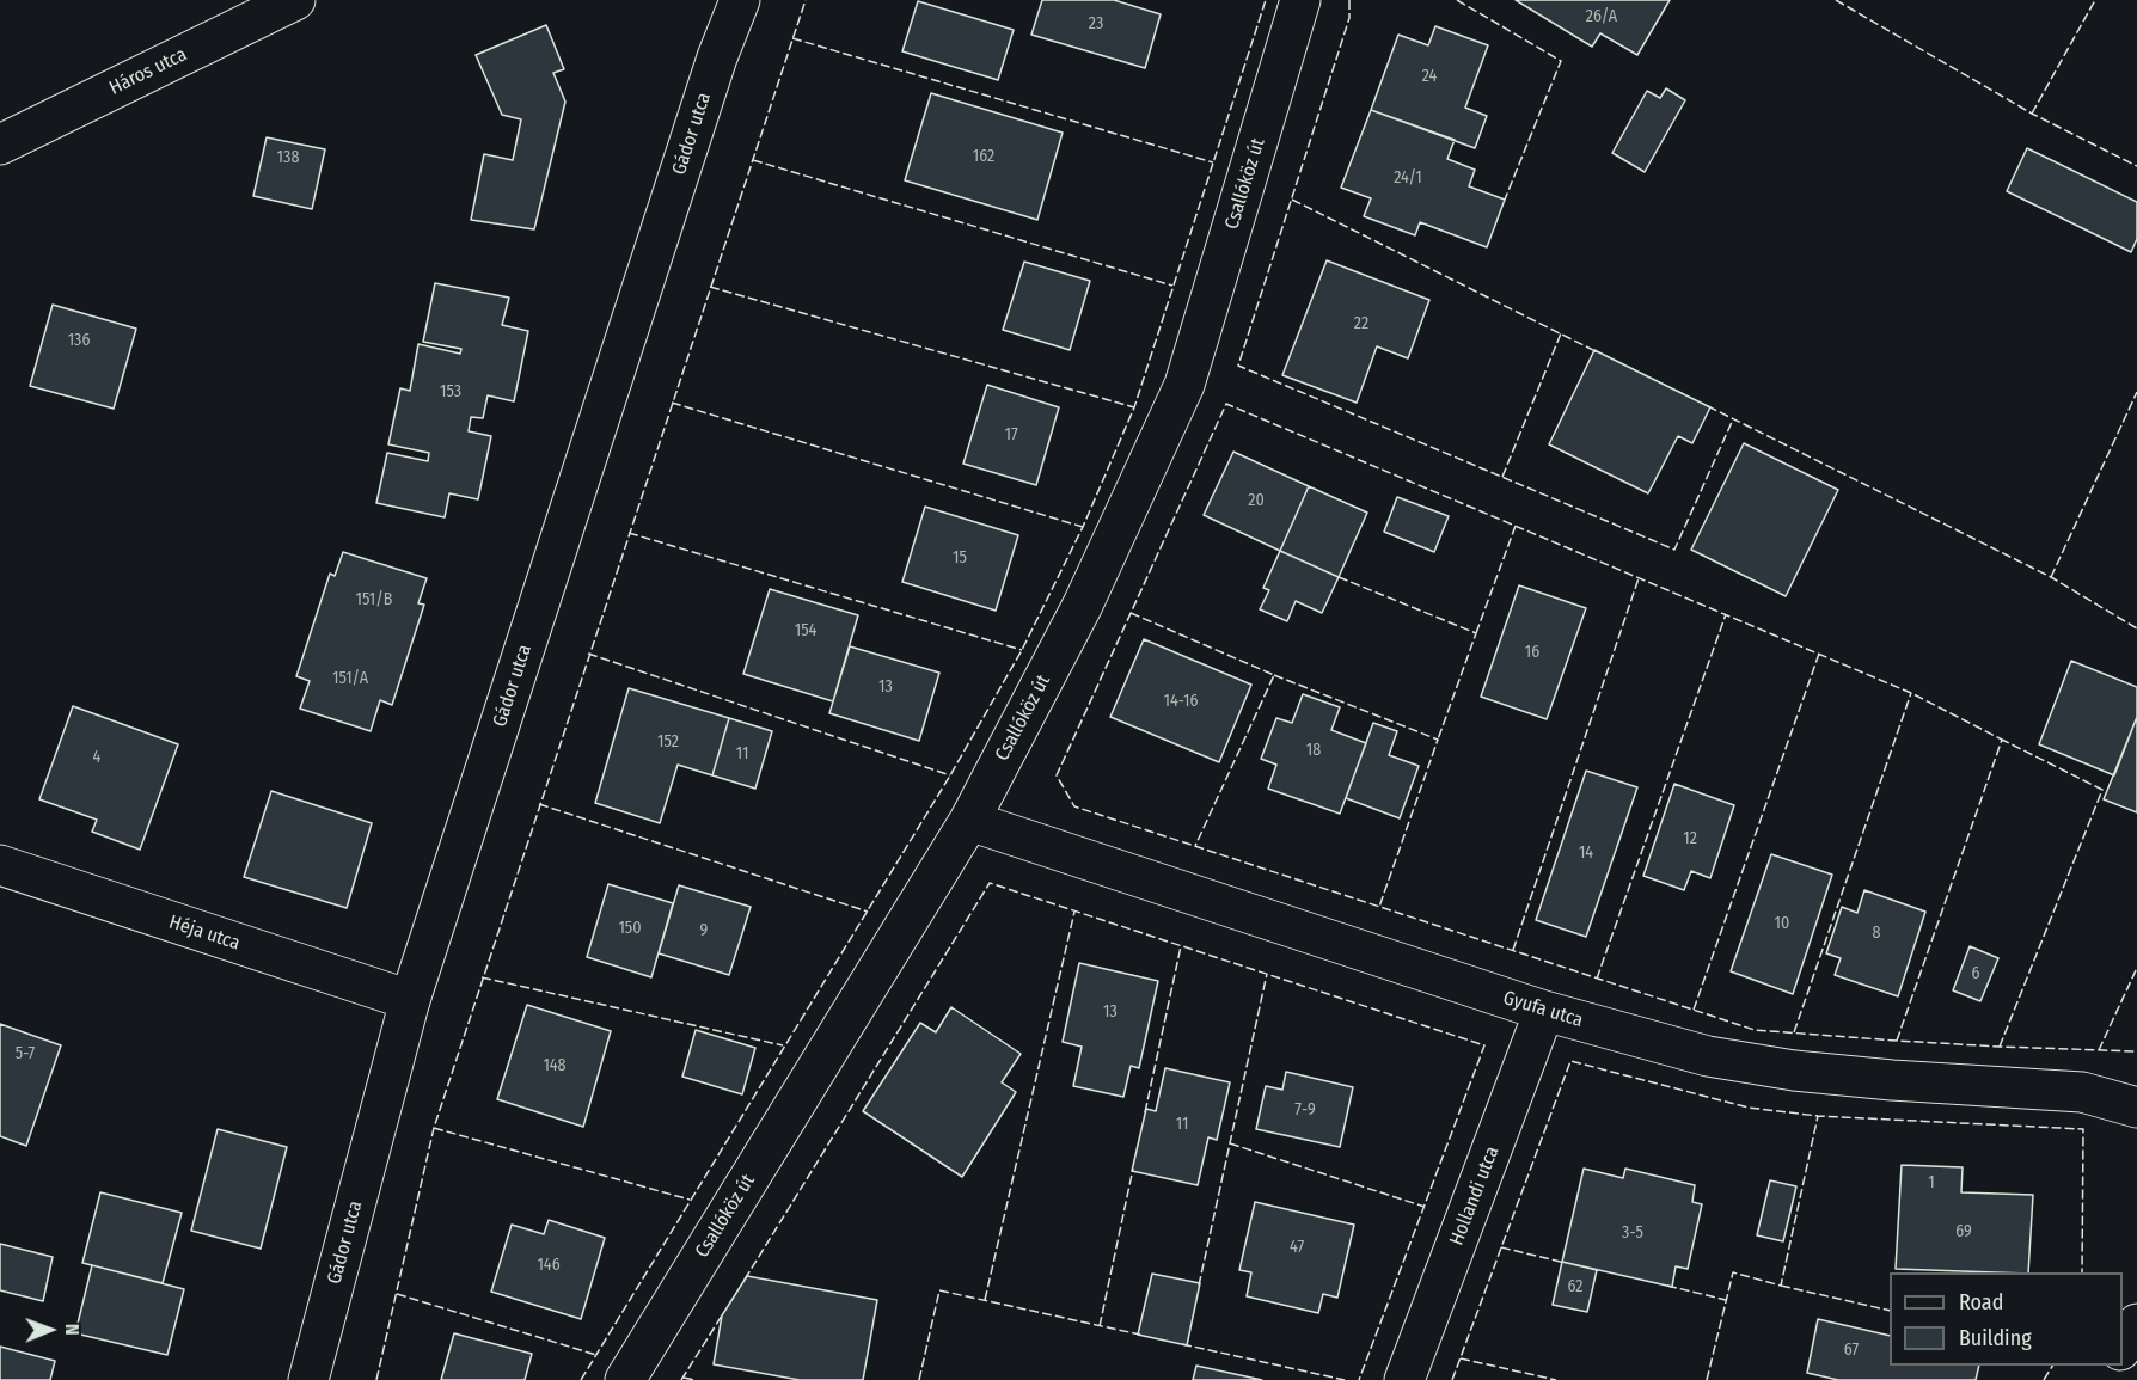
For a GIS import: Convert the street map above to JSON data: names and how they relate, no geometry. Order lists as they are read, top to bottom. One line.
{"streets":{"street":["Háros utca","Gádor utca","Csallóköz út","Héja utca","Gyufa utca","Hollandi utca"]},"crossings":[["Gádor utca","Héja utca"],["Csallóköz út","Gyufa utca"],["Gyufa utca","Hollandi utca"]],"house_numbers":["26/A","23","24","162","138","24/1","22","136","153","17","20","15","151/B","154","16","151/A","13","14-16","152","18","11","4","12","14","10","150","9","8","6","13","5-7","148","7-9","11","1","69","3-5","47","146","62","67"],"legend":["Road","Building"],"north":"right"}
